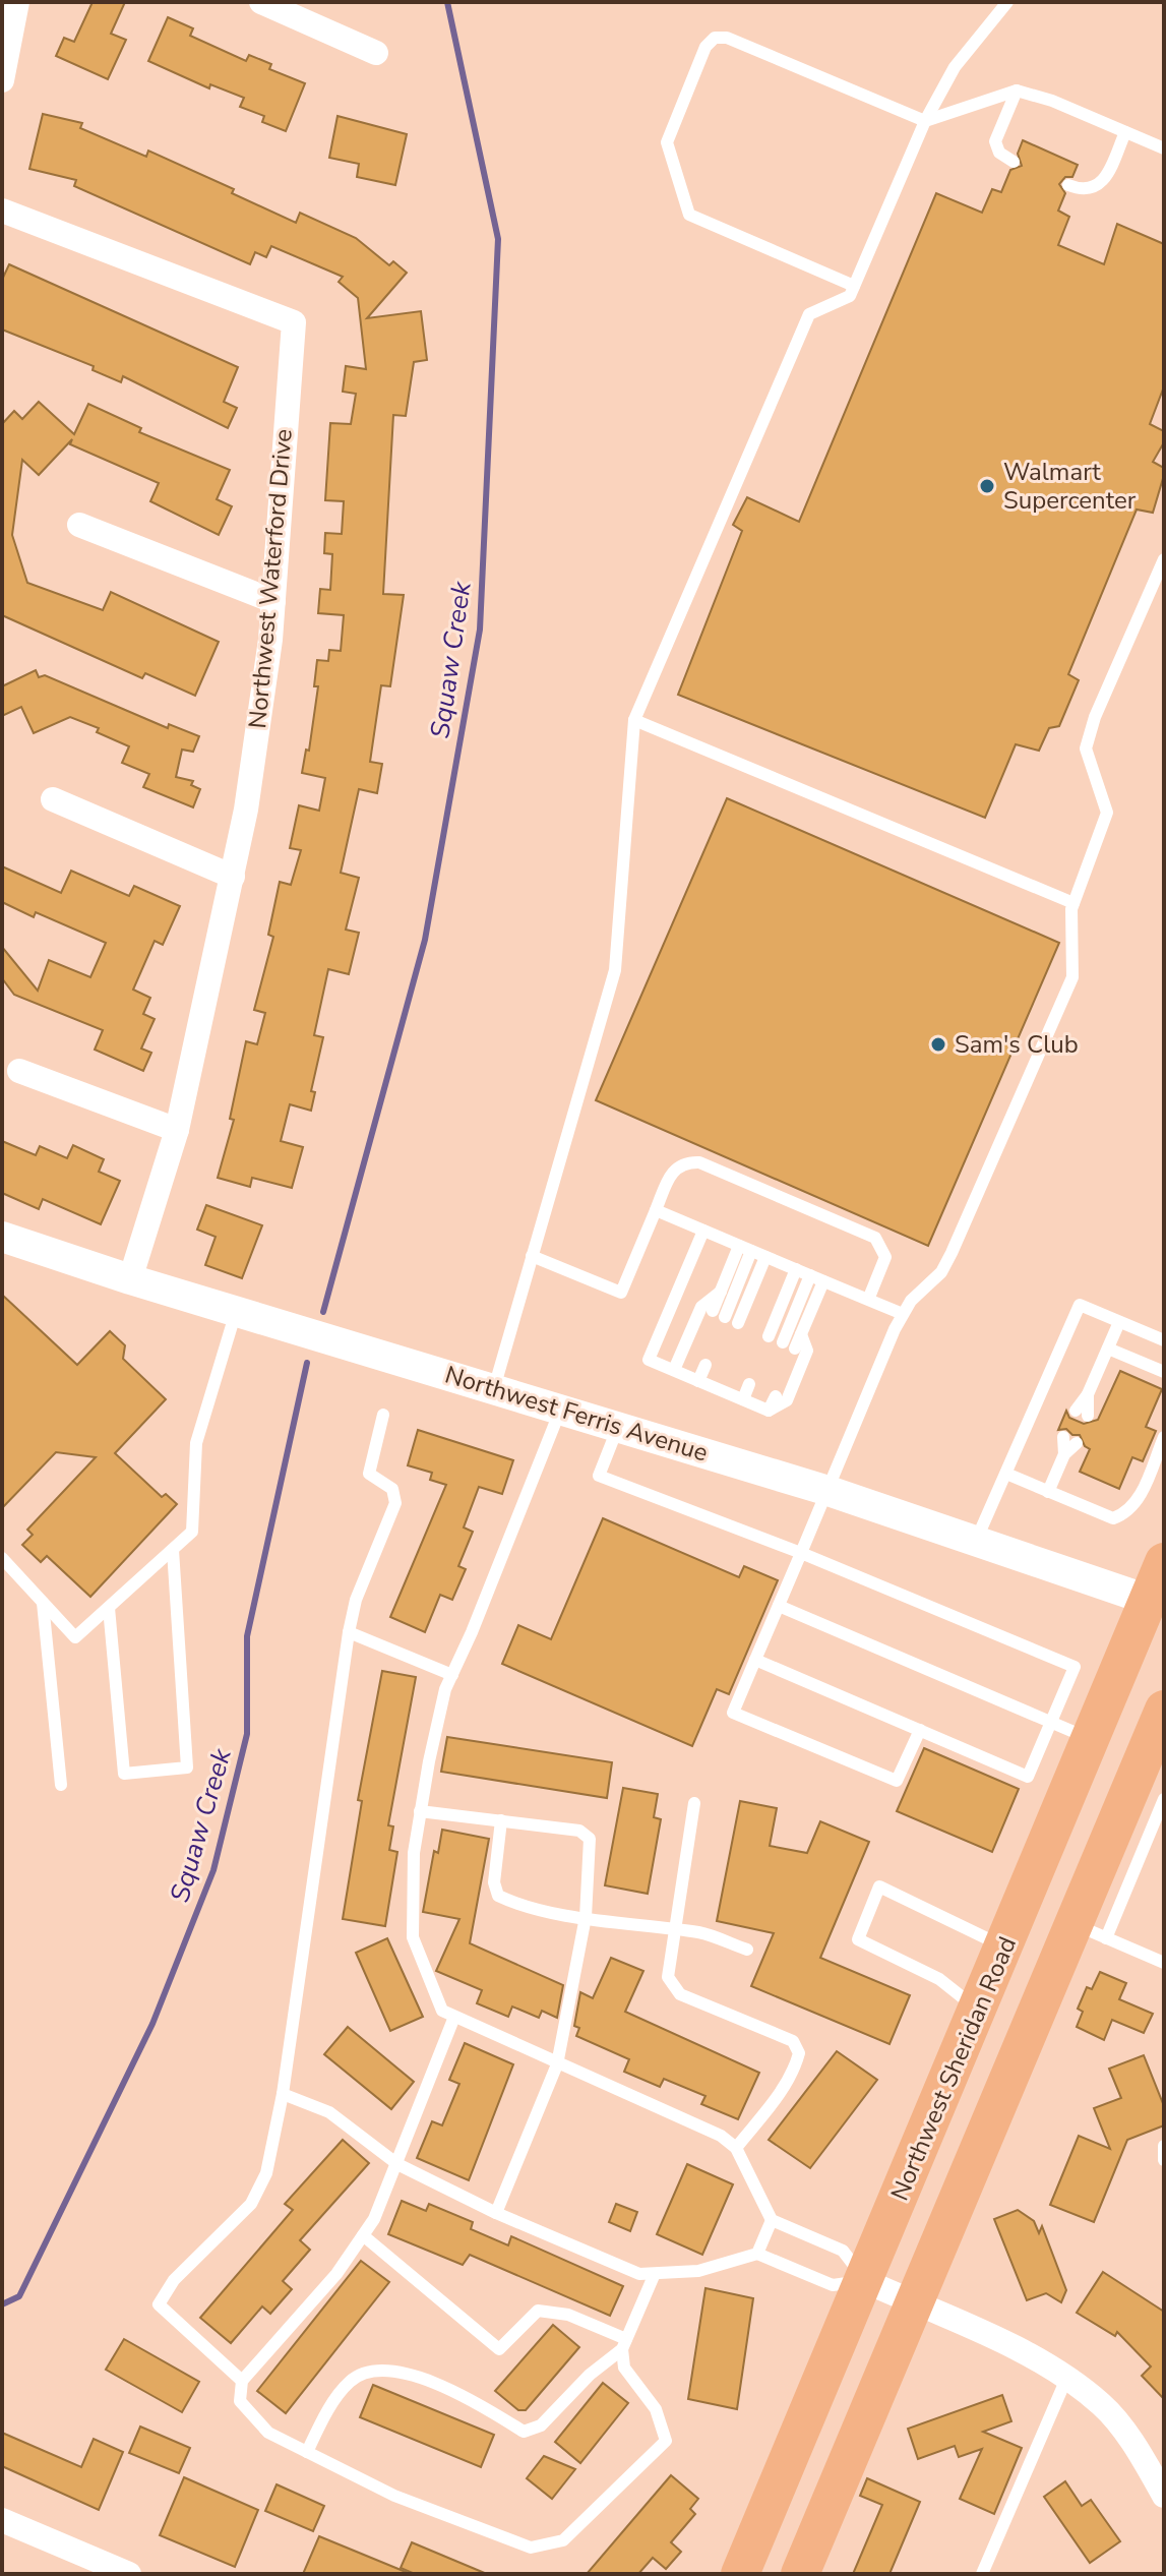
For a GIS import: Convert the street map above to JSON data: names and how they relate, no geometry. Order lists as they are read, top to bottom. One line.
{"streets":{"main road":["Northwest Sheridan Road"],"street":["Northwest Waterford Drive","Northwest Ferris Avenue"]},"crossings":[["Northwest Waterford Drive","Northwest Ferris Avenue"],["Northwest Ferris Avenue","Northwest Sheridan Road"]],"water":["Squaw Creek"],"places":["Walmart Supercenter","Sam's Club"]}
